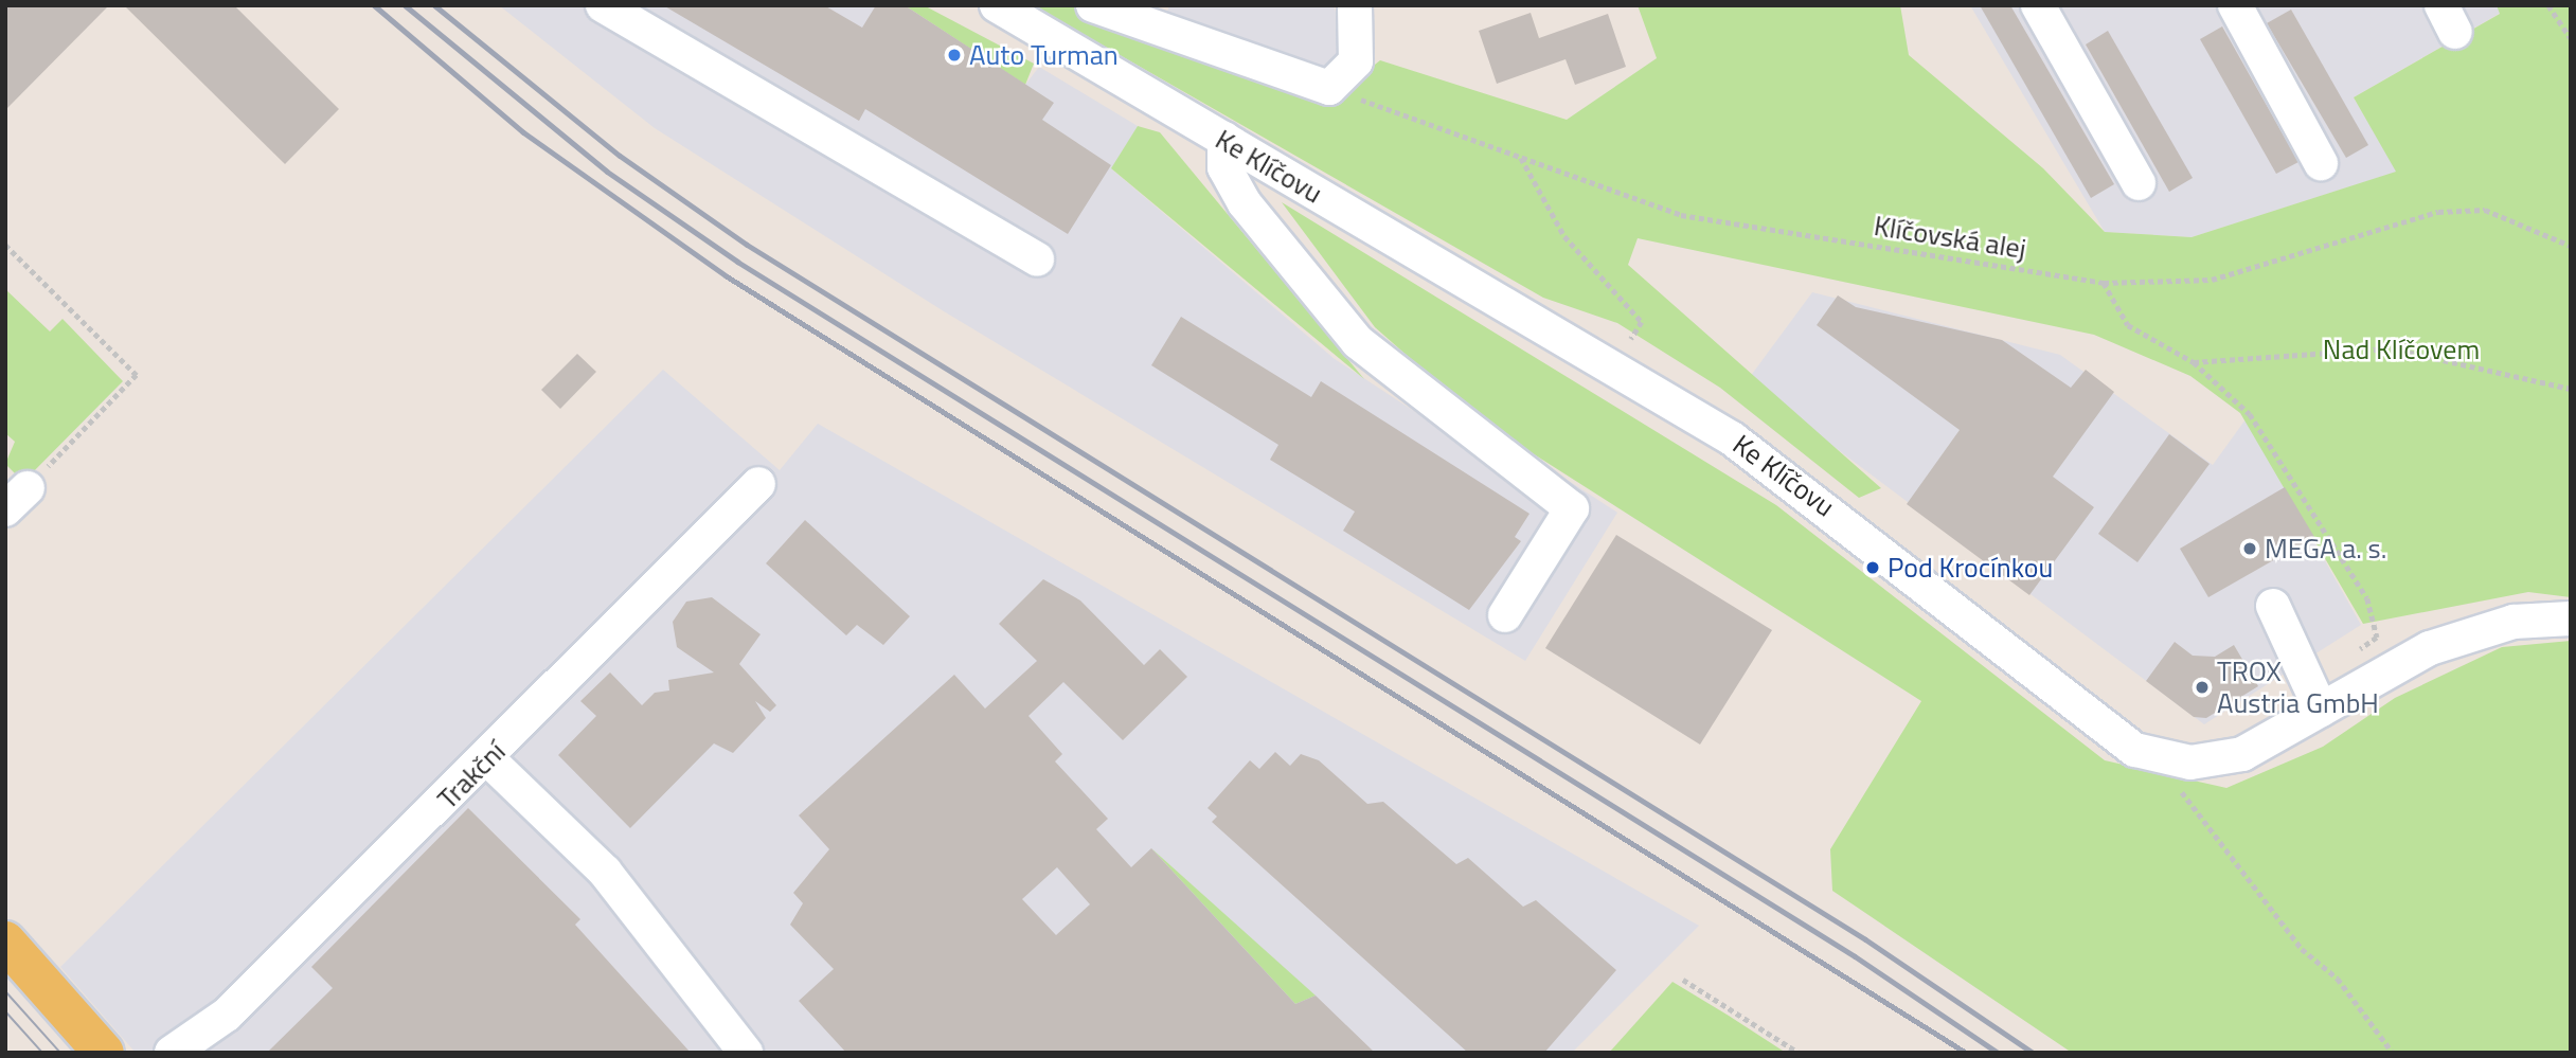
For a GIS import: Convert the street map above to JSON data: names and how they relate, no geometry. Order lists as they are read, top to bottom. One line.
{"streets":{"street":["Ke Klíčovu","Trakční"],"path":["Klíčovská alej"]},"parks":["Nad Klíčovem"],"places":["Auto Turman","MEGA a. s.","Pod Krocínkou","TROX Austria GmbH"]}
